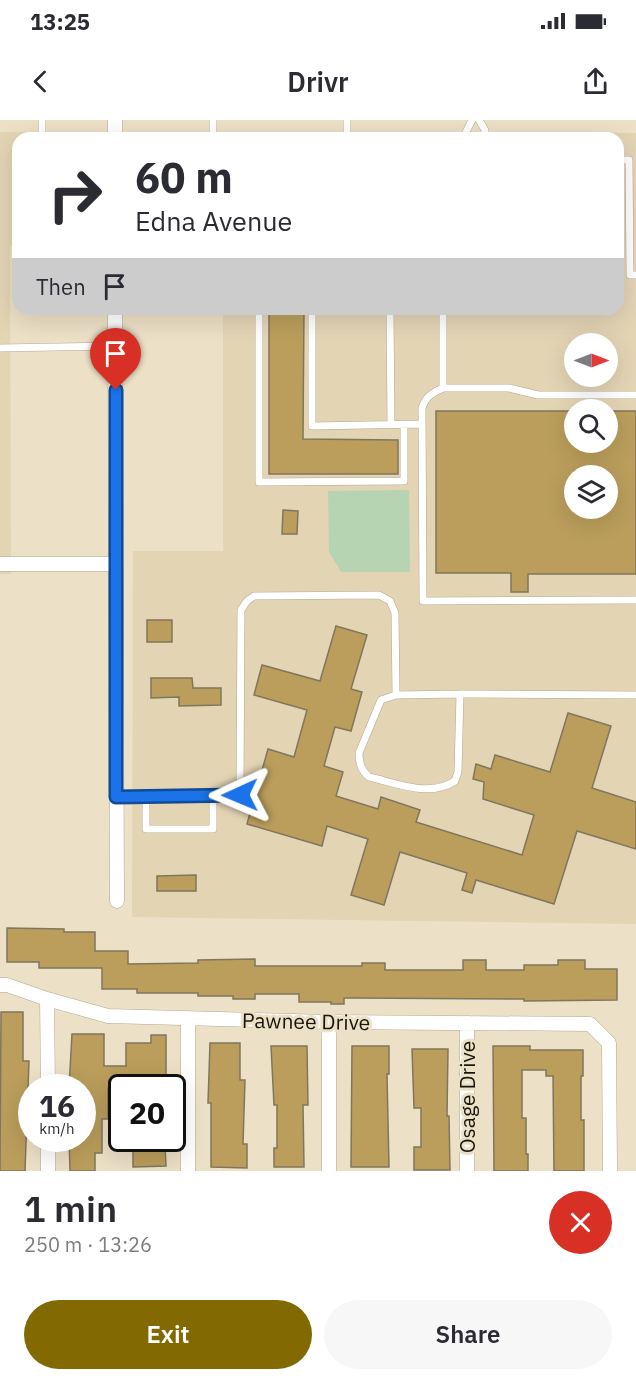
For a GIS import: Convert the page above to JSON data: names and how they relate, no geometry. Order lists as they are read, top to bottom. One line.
{"streets":{"street":["Pawnee Drive","Osage Drive"]},"crossings":[["Pawnee Drive","Osage Drive"]],"north":"right","page":{"status":"13:25","header":"Drivr","turn":["60 m","Edna Avenue"],"then":"Then","speed":"16 km/h","limit":"20","heading":["1 min","250 m · 13:26"],"buttons":["Exit","Share"]}}
